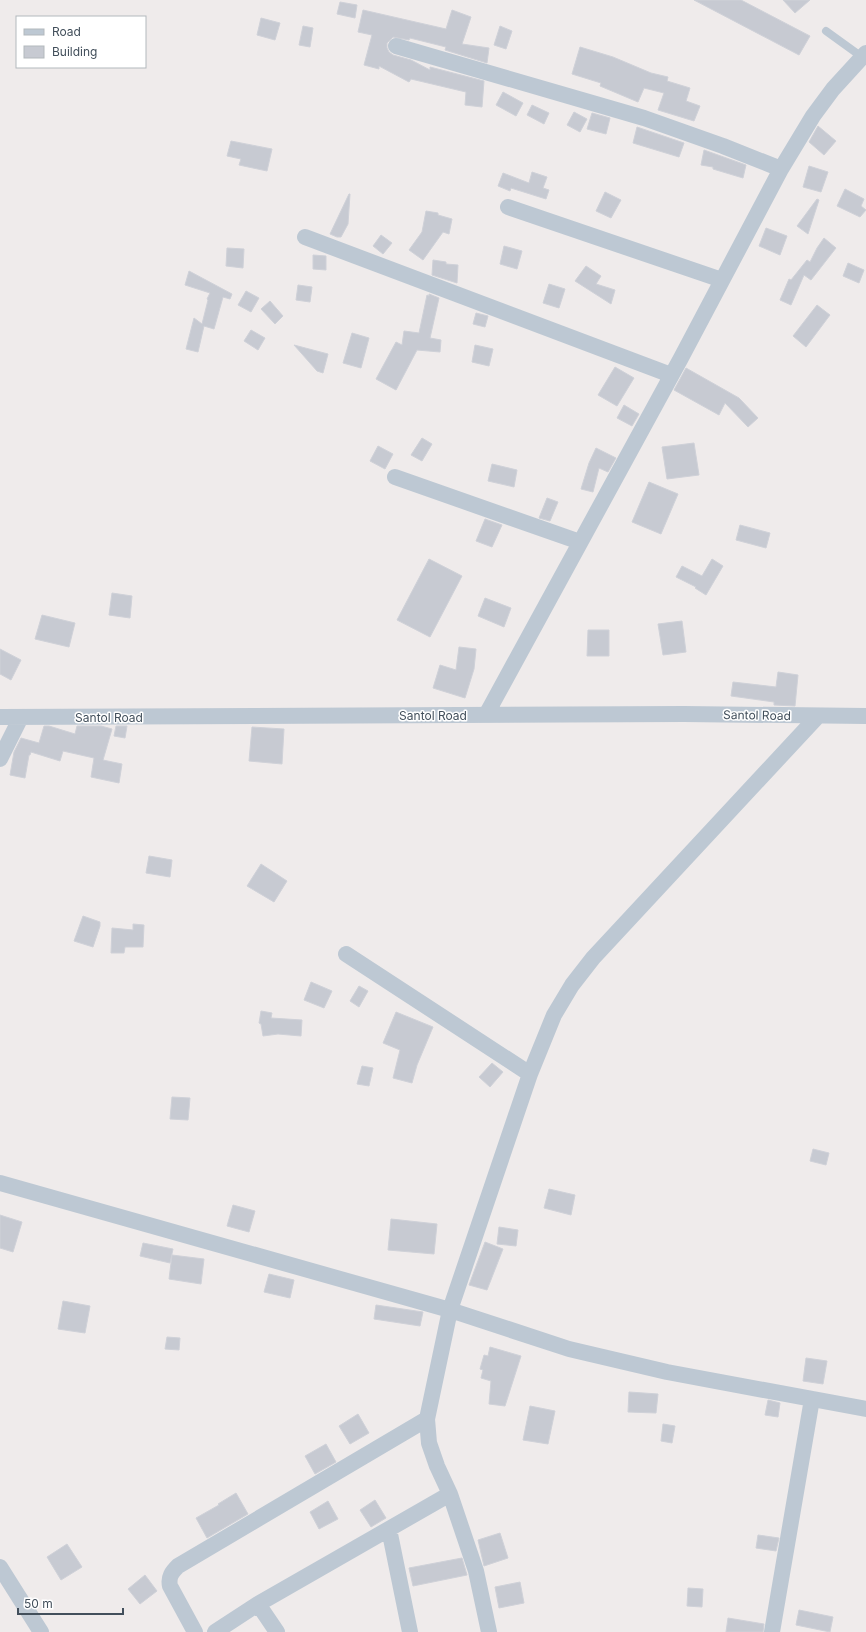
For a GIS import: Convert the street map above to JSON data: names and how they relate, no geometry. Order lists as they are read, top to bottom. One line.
{"streets":{"street":["Santol Road"]},"legend":["Road","Building"],"scale_bar":"50 m"}
